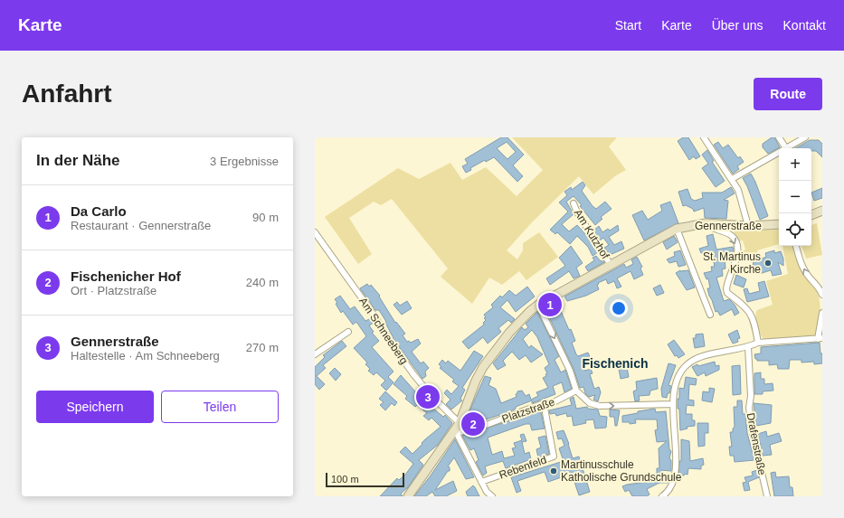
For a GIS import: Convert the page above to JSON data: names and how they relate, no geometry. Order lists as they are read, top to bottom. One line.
{"streets":{"street":["Gennerstraße","Am Kutzhof","Am Schneeberg","Platzstraße","Drafenstraße","Rebenfeld"]},"crossings":[["Gennerstraße","Am Kutzhof"],["Gennerstraße","Am Schneeberg"],["Gennerstraße","Platzstraße"],["Am Schneeberg","Platzstraße"],["Platzstraße","Rebenfeld"]],"districts":["Fischenich"],"places":["St. Martinus Kirche","Martinusschule Katholische Grundschule"],"scale_bar":"100 m","page":{"header":"Karte","nav":["Start","Karte","Über uns","Kontakt"],"buttons":["Route",["Speichern","Teilen"]],"title":"Anfahrt","heading":["In der Nähe","3 Ergebnisse"],"map_buttons":["+","−"],"list":[{"mark":"1","name":"Da Carlo","note":"Restaurant · Gennerstraße","value":"90 m"},{"mark":"2","name":"Fischenicher Hof","note":"Ort · Platzstraße","value":"240 m"},{"mark":"3","name":"Gennerstraße","note":"Haltestelle · Am Schneeberg","value":"270 m"}],"pins":["1","3","2"],"scale":"100 m"}}
